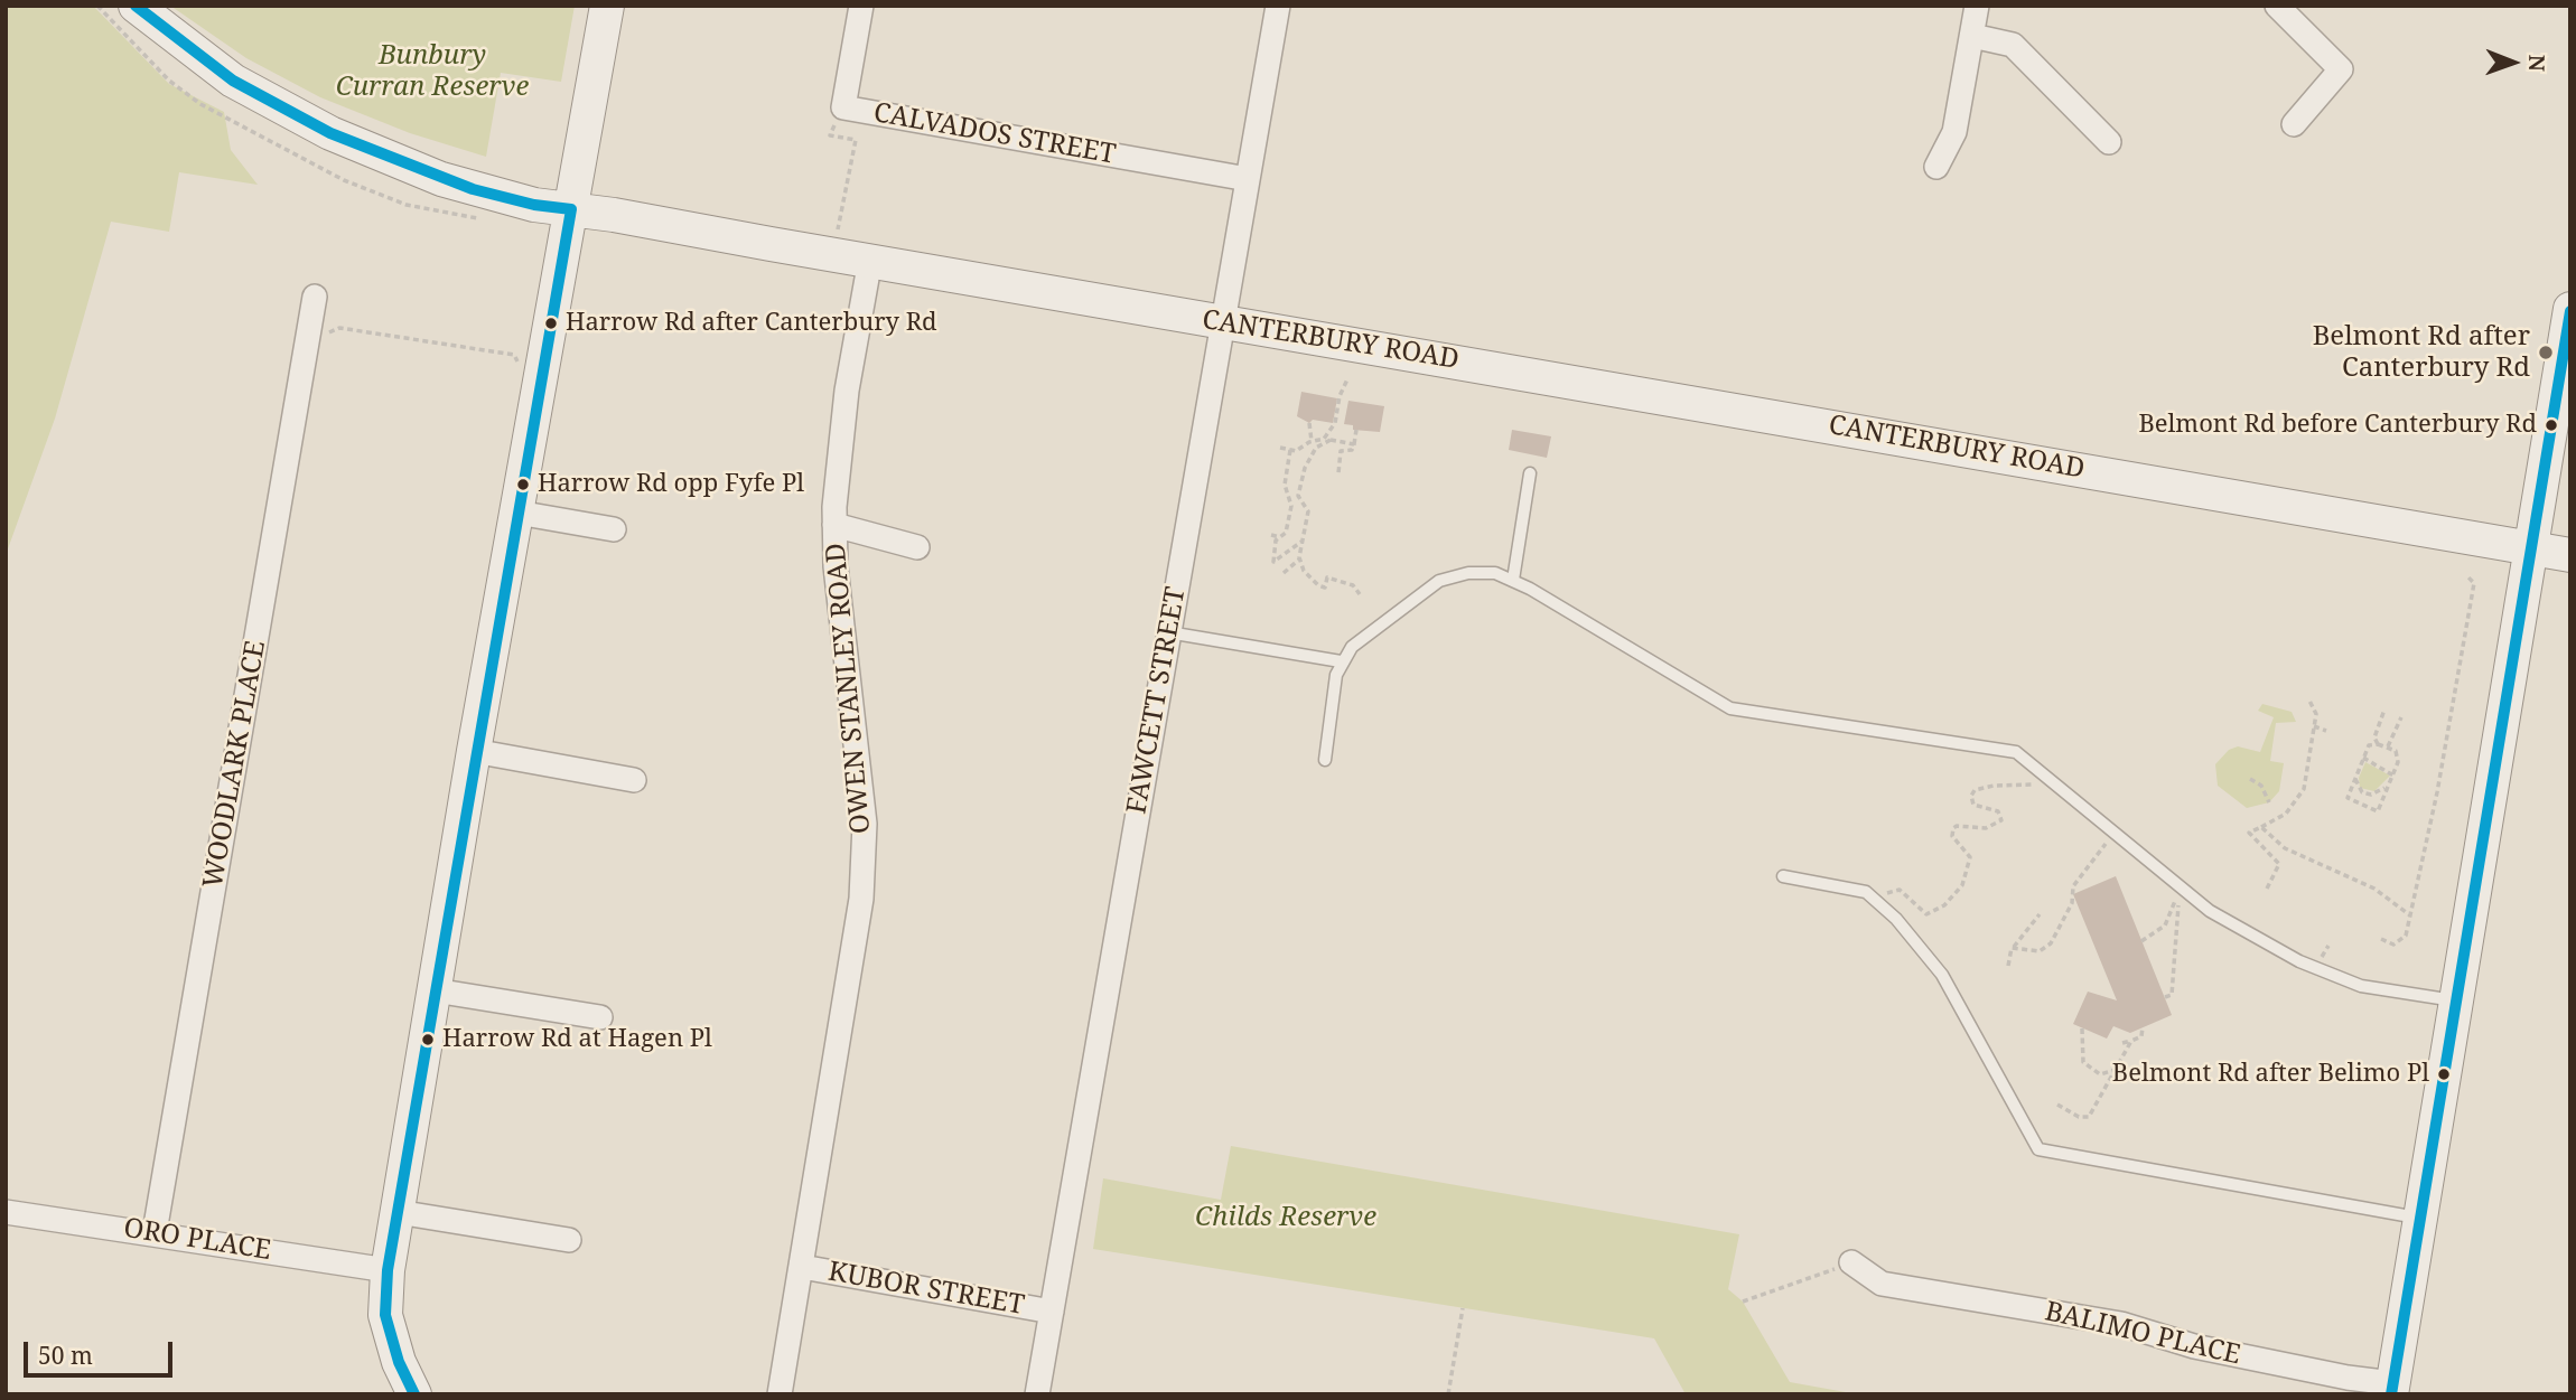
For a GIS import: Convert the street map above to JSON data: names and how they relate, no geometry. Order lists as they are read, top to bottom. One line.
{"streets":{"street":["CALVADOS STREET","CANTERBURY ROAD","OWEN STANLEY ROAD","FAWCETT STREET","WOODLARK PLACE","ORO PLACE","KUBOR STREET","BALIMO PLACE"]},"crossings":[["CALVADOS STREET","FAWCETT STREET"],["CANTERBURY ROAD","OWEN STANLEY ROAD"],["CANTERBURY ROAD","FAWCETT STREET"],["OWEN STANLEY ROAD","KUBOR STREET"],["FAWCETT STREET","KUBOR STREET"],["WOODLARK PLACE","ORO PLACE"]],"parks":["Bunbury Curran Reserve","Childs Reserve"],"places":["Harrow Rd after Canterbury Rd","Belmont Rd after Canterbury Rd","Belmont Rd before Canterbury Rd","Harrow Rd opp Fyfe Pl","Harrow Rd at Hagen Pl","Belmont Rd after Belimo Pl"],"scale_bar":"50 m","north":"right"}
